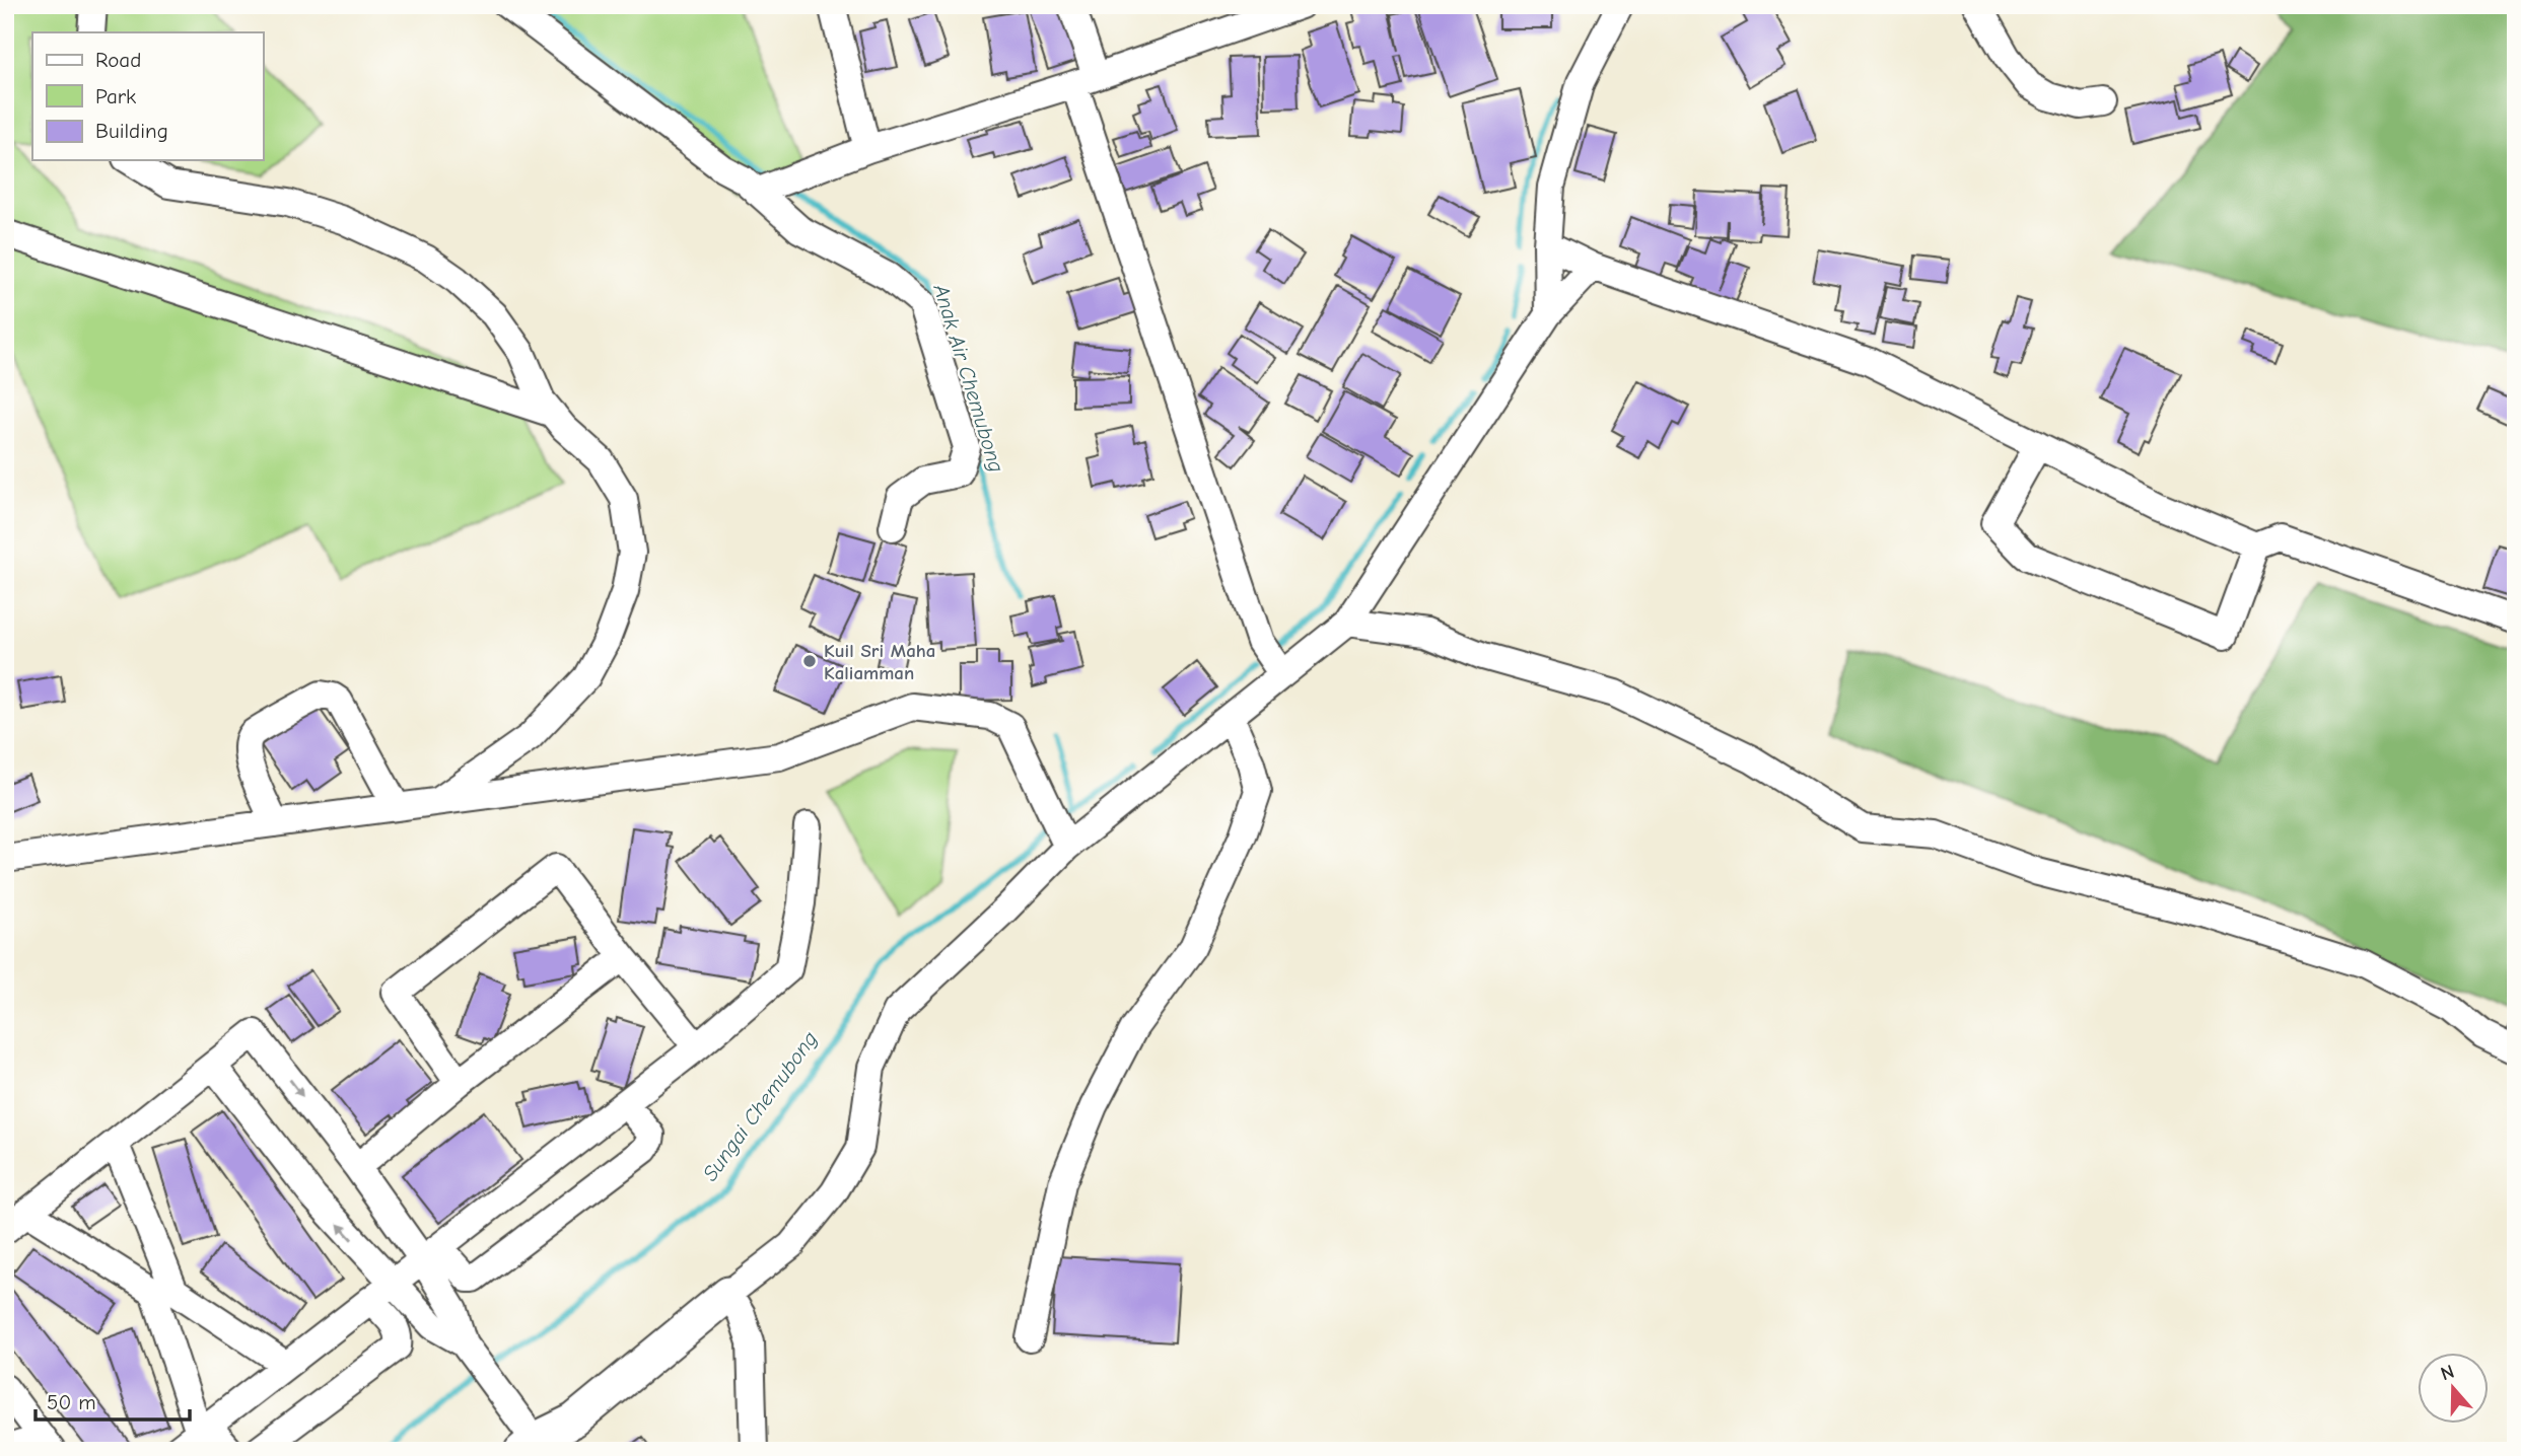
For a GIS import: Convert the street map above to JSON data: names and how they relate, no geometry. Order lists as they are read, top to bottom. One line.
{"water":["Anak Air Chemubong","Sungai Chemubong"],"places":["Kuil Sri Maha Kaliamman"],"legend":["Road","Park","Building"],"scale_bar":"50 m","north":"top"}
